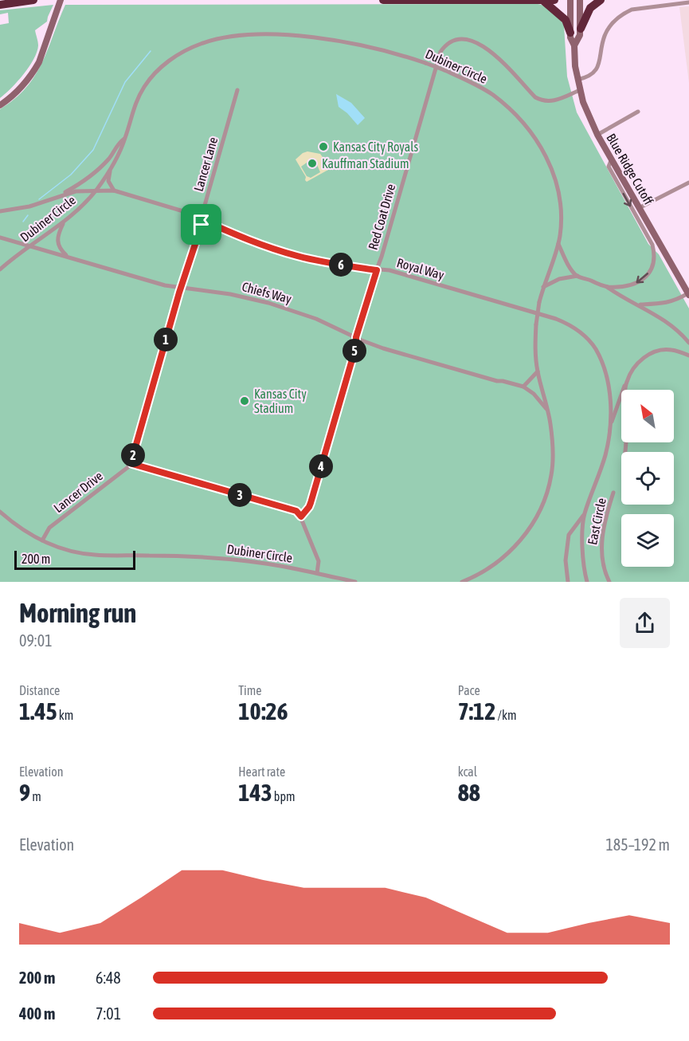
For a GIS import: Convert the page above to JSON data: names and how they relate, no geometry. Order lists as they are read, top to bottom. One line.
{"streets":{"main road":["Blue Ridge Cutoff"],"street":["Dubiner Circle","Lancer Lane","Red Coat Drive","Royal Way","Chiefs Way","Lancer Drive","East Circle"]},"crossings":[["Dubiner Circle","Royal Way"],["Dubiner Circle","Chiefs Way"],["Dubiner Circle","Lancer Drive"],["Lancer Lane","Royal Way"],["Lancer Lane","Chiefs Way"],["Lancer Lane","Lancer Drive"],["Blue Ridge Cutoff","Red Coat Drive"],["Red Coat Drive","Royal Way"],["Red Coat Drive","Chiefs Way"]],"places":["Kansas City Royals","Kauffman Stadium","Kansas City Stadium"],"scale_bar":"200 m","north":"top left","page":{"pins":["6","1","5","2","4","3"],"scale":"200 m","heading":["Morning run","09:01"],"stats":[["Distance","1.45 km"],["Time","10:26"],["Pace","7:12 /km"],["Elevation","9 m"],["Heart rate","143 bpm"],["kcal","88"]],"chart":["Elevation","185–192 m"],"list":[{"name":"200 m","note":"6:48"},{"name":"400 m","note":"7:01"}]}}
